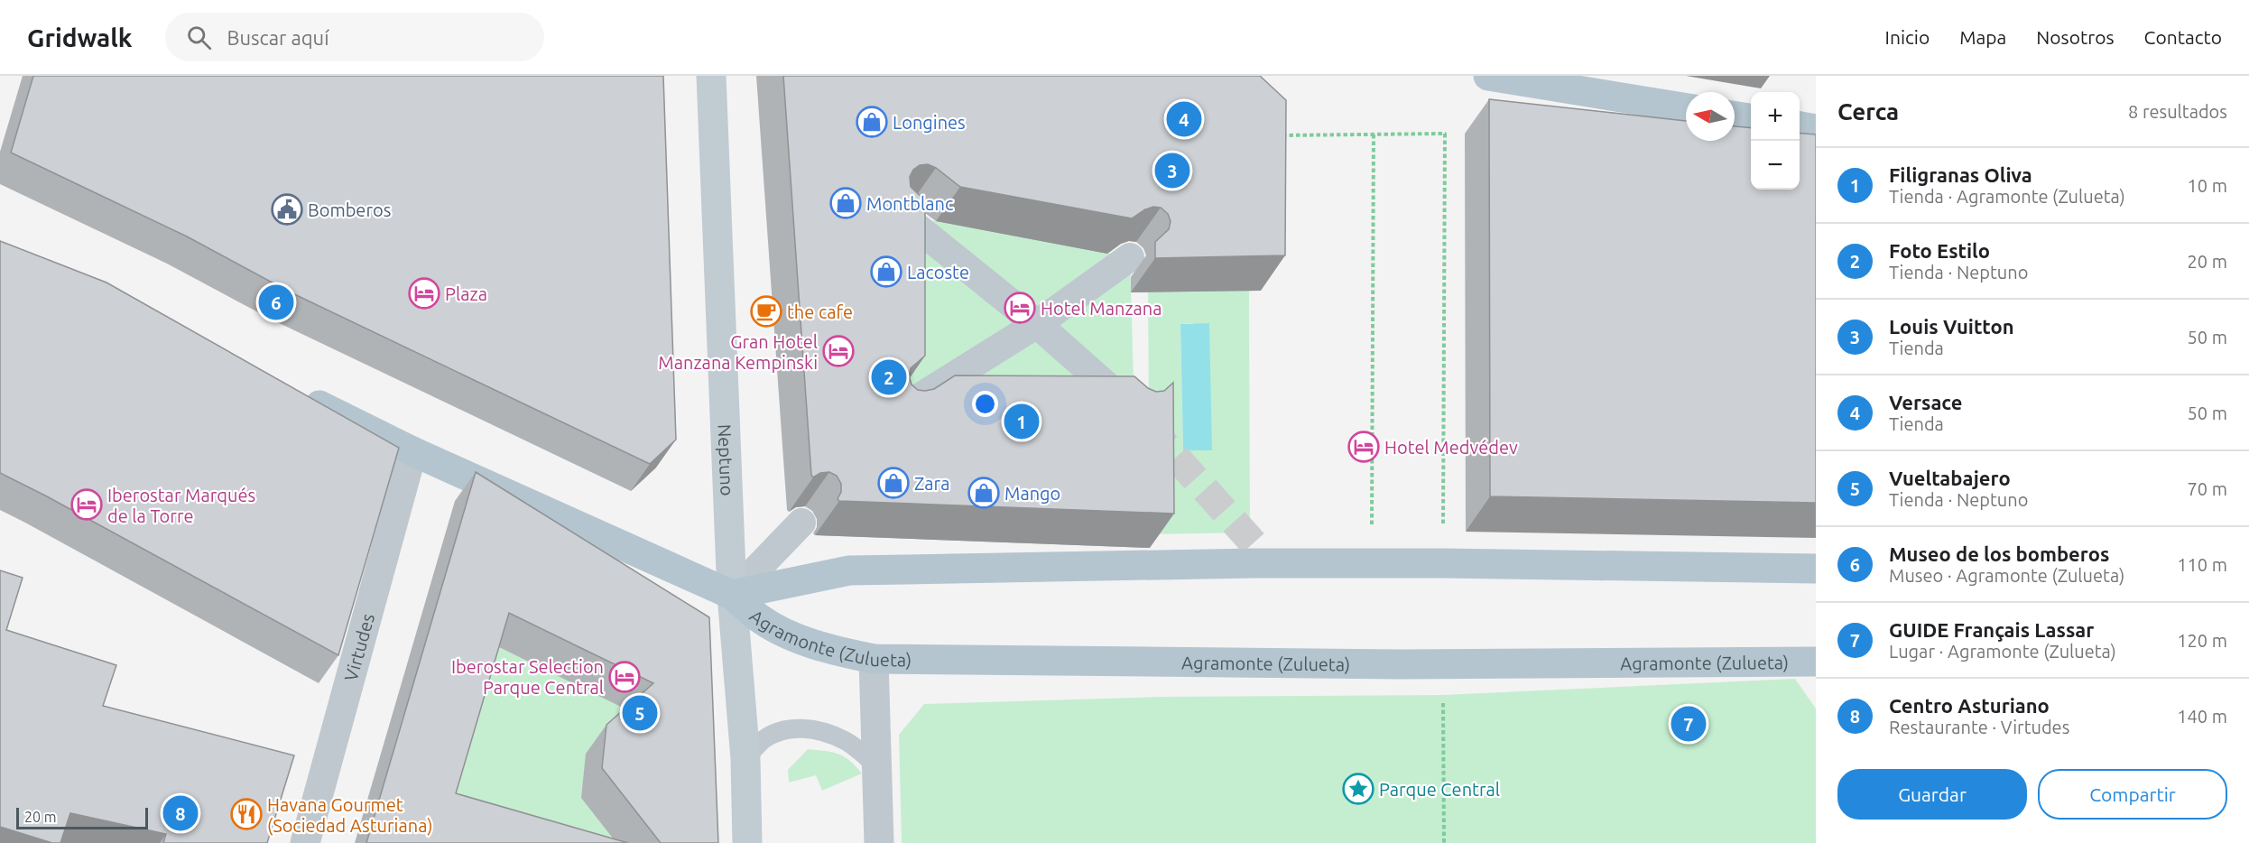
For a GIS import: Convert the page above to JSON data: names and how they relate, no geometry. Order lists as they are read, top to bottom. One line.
{"streets":{"main road":["Neptuno","Agramonte (Zulueta)"],"street":["Virtudes"]},"crossings":[["Neptuno","Agramonte (Zulueta)"],["Agramonte (Zulueta)","Virtudes"]],"places":{"shop":["Longines","Montblanc","Lacoste","Zara","Mango"],"public building":["Bomberos"],"hotel":["Plaza","Hotel Manzana","Gran Hotel Manzana Kempinski","Hotel Medvédev","Iberostar Marqués de la Torre","Iberostar Selection Parque Central"],"cafe":["the cafe"],"place":["Parque Central"],"restaurant":["Havana Gourmet (Sociedad Asturiana)"]},"scale_bar":"20 m","north":"left","page":{"header":"Gridwalk","search":"Buscar aquí","nav":["Inicio","Mapa","Nosotros","Contacto"],"heading":["Cerca","8 resultados"],"map_buttons":["+","−"],"pins":["4","3","6","2","1","5","7","8"],"list":[{"mark":"1","name":"Filigranas Oliva","note":"Tienda · Agramonte (Zulueta)","value":"10 m"},{"mark":"2","name":"Foto Estilo","note":"Tienda · Neptuno","value":"20 m"},{"mark":"3","name":"Louis Vuitton","note":"Tienda","value":"50 m"},{"mark":"4","name":"Versace","note":"Tienda","value":"50 m"},{"mark":"5","name":"Vueltabajero","note":"Tienda · Neptuno","value":"70 m"},{"mark":"6","name":"Museo de los bomberos","note":"Museo · Agramonte (Zulueta)","value":"110 m"},{"mark":"7","name":"GUIDE Français Lassar","note":"Lugar · Agramonte (Zulueta)","value":"120 m"},{"mark":"8","name":"Centro Asturiano","note":"Restaurante · Virtudes","value":"140 m"}],"buttons":["Guardar","Compartir"],"scale":"20 m"}}
